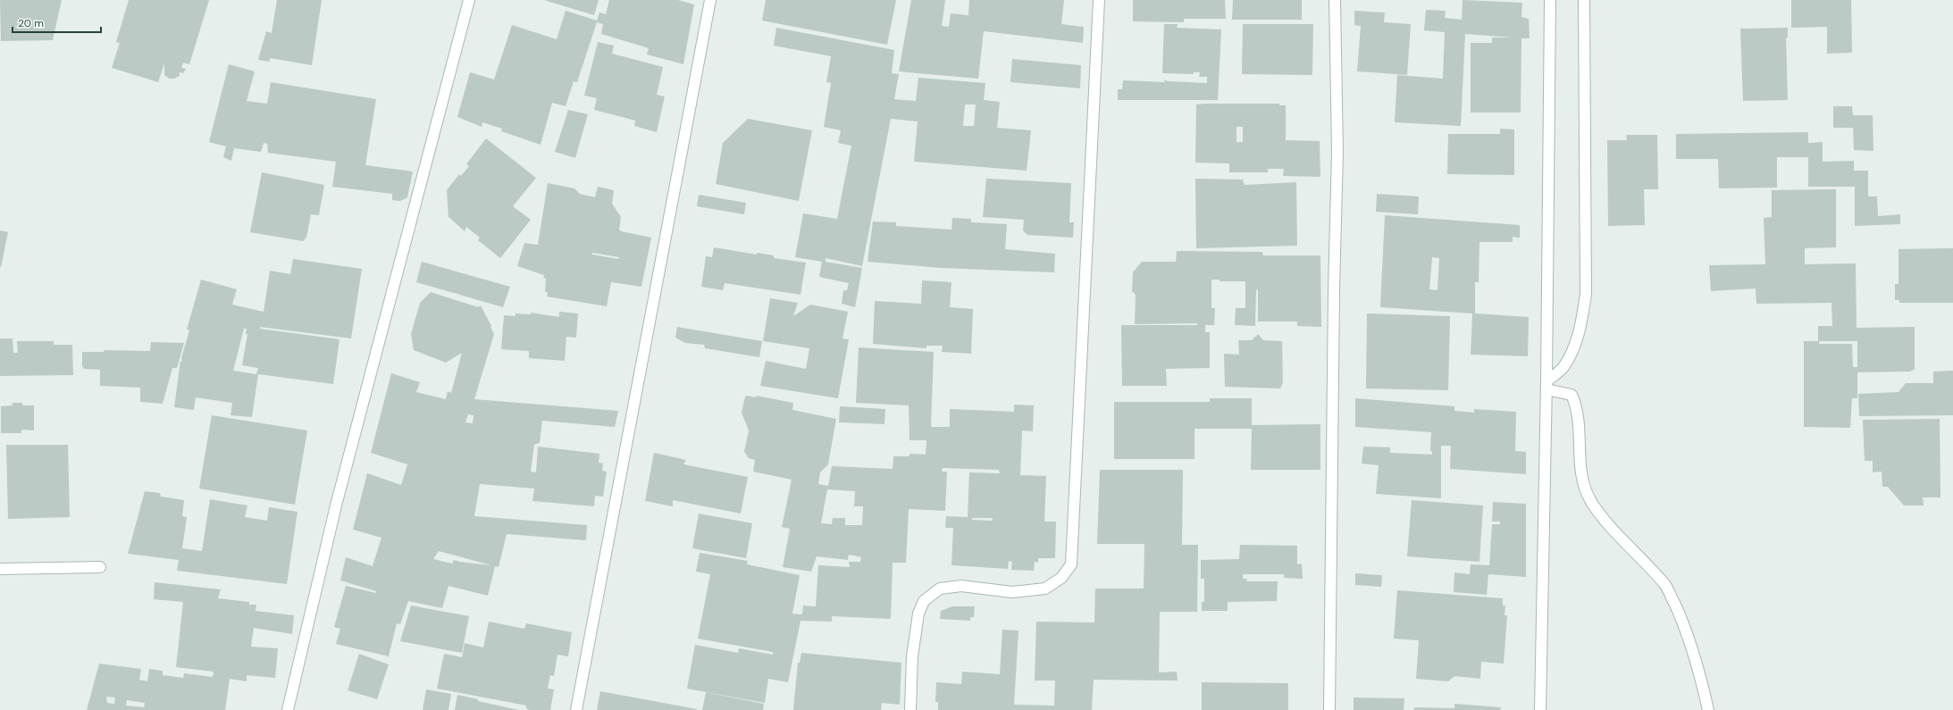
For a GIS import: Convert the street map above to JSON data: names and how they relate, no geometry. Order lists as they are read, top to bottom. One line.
{"scale_bar":"20 m"}
